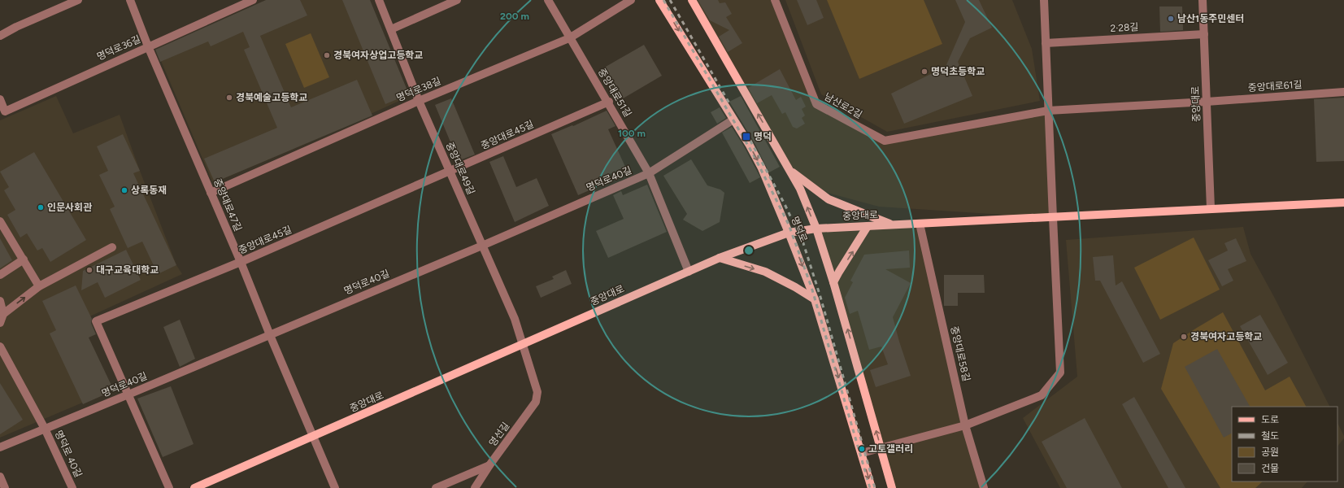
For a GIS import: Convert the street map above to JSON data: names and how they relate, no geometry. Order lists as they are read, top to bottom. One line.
{"streets":{"main road":["중앙대로","명덕로"],"street":["2·28길","명덕로36길","중앙대로61길","명덕로38길","중앙대로51길","남산로2길","중앙대로45길","중앙대로49길","명덕로40길","중앙대로47길","중앙대로58길","영선길","명덕로 40길"]},"crossings":[["2·28길","중앙대로"],["명덕로36길","중앙대로47길"],["중앙대로61길","중앙대로"],["명덕로38길","중앙대로51길"],["명덕로38길","중앙대로49길"],["명덕로38길","중앙대로47길"],["중앙대로51길","중앙대로"],["중앙대로51길","중앙대로45길"],["중앙대로51길","명덕로40길"],["중앙대로","중앙대로49길"],["중앙대로","중앙대로47길"],["중앙대로","명덕로"],["중앙대로","중앙대로58길"],["중앙대로45길","중앙대로49길"],["중앙대로45길","명덕로40길"],["중앙대로45길","중앙대로47길"],["중앙대로49길","명덕로40길"],["중앙대로49길","영선길"],["명덕로40길","중앙대로47길"],["명덕로40길","명덕로"],["명덕로40길","명덕로 40길"]],"places":{"other":["남산1동주민센터","경북여자상업고등학교","명덕초등학교","경북예술고등학교","상록동재","인문사회관","대구교육대학교","경북여자고등학교","고토갤러리"],"transit":["명덕"]},"legend":["도로","철도","공원","건물"],"rings":["200 m","100 m"]}
